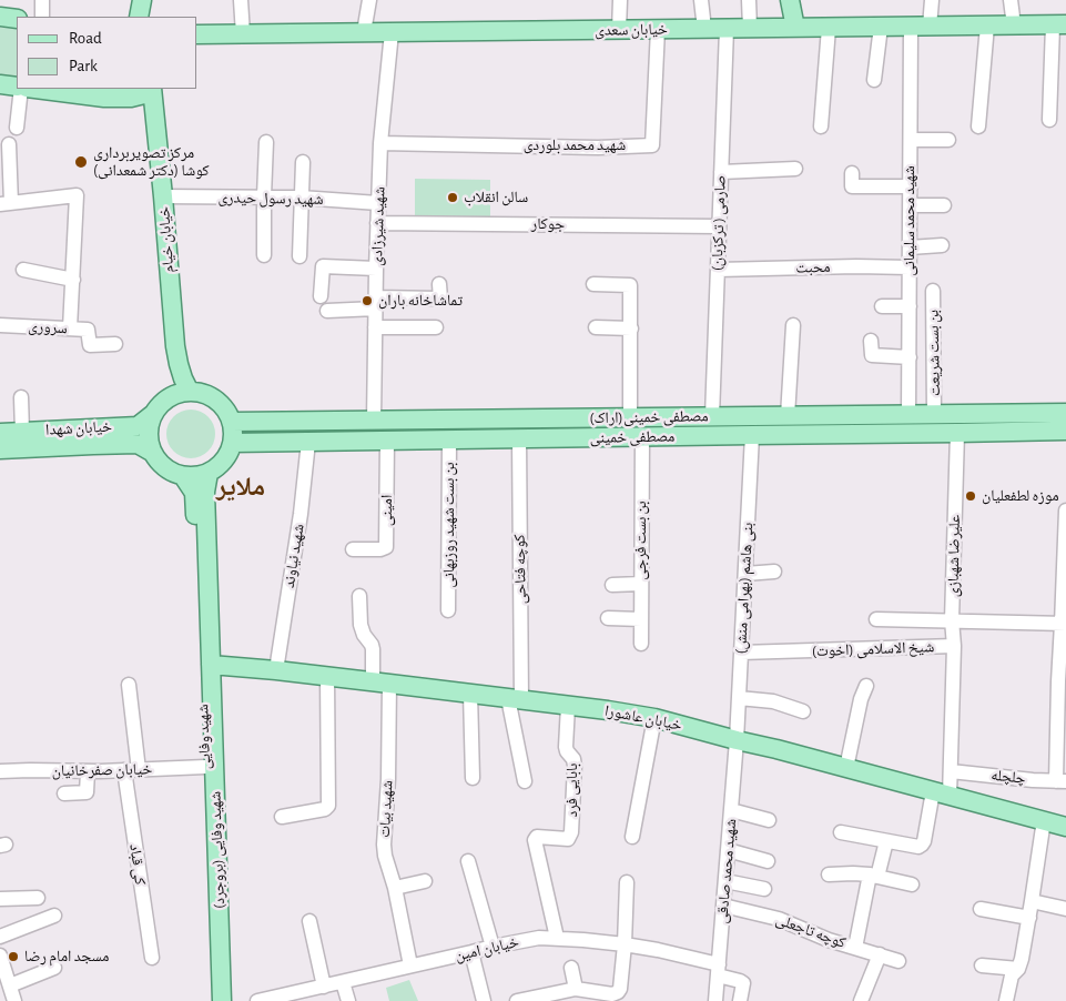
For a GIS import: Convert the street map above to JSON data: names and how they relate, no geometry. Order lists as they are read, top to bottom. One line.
{"streets":{"main road":["خیابان سعدی","خیابان خیام","مصطفی خمینی(اراک)","خیابان شهدا","مصطفی خمینی","خیابان عاشورا","شهید وفایی","شهید وفایی (بروجرد)"],"street":["شهید محمد بلوردی","شهید رسول حیدری","شهید محمد سلیمانی","صارمی ( ترکزبان)","جوکار","شهید شیرزادی","محبت","سروری","بن بست شریعت","امینی","بن بست شهید روزبهانی","بن بست فرجی","شهید نیاوند","علیرضا شهبازی","کوچه فتاحی","بنی هاشم (بهرامی منش)","شیخ الاسلامی (اخوت)","خیابان صفرخانیان","چلچله","بابایی فرد","شهید بیات","کی قباد","شهید محمد صادقی","کوچه تاجعلی","خیابان امین"]},"crossings":[["خیابان سعدی","شهید محمد بلوردی"],["خیابان سعدی","شهید محمد سلیمانی"],["خیابان سعدی","صارمی ( ترکزبان)"],["خیابان سعدی","شهید شیرزادی"],["شهید محمد بلوردی","شهید شیرزادی"],["شهید رسول حیدری","شهید شیرزادی"],["شهید رسول حیدری","خیابان خیام"],["شهید محمد سلیمانی","محبت"],["شهید محمد سلیمانی","مصطفی خمینی(اراک)"],["صارمی ( ترکزبان)","جوکار"],["صارمی ( ترکزبان)","محبت"],["صارمی ( ترکزبان)","مصطفی خمینی(اراک)"],["جوکار","شهید شیرزادی"],["شهید شیرزادی","مصطفی خمینی(اراک)"],["خیابان خیام","مصطفی خمینی(اراک)"],["خیابان خیام","خیابان شهدا"],["خیابان خیام","مصطفی خمینی"],["خیابان خیام","شهید وفایی"],["بن بست شریعت","مصطفی خمینی(اراک)"],["مصطفی خمینی(اراک)","خیابان شهدا"],["مصطفی خمینی(اراک)","مصطفی خمینی"],["مصطفی خمینی(اراک)","شهید وفایی"],["خیابان شهدا","مصطفی خمینی"],["خیابان شهدا","شهید وفایی"],["مصطفی خمینی","امینی"],["مصطفی خمینی","بن بست شهید روزبهانی"],["مصطفی خمینی","بن بست فرجی"],["مصطفی خمینی","شهید نیاوند"],["مصطفی خمینی","علیرضا شهبازی"],["مصطفی خمینی","کوچه فتاحی"],["مصطفی خمینی","بنی هاشم (بهرامی منش)"],["مصطفی خمینی","شهید وفایی"],["شهید نیاوند","خیابان عاشورا"],["علیرضا شهبازی","شیخ الاسلامی (اخوت)"],["کوچه فتاحی","خیابان عاشورا"],["بنی هاشم (بهرامی منش)","شیخ الاسلامی (اخوت)"],["بنی هاشم (بهرامی منش)","خیابان عاشورا"],["بنی هاشم (بهرامی منش)","شهید محمد صادقی"],["شیخ الاسلامی (اخوت)","خیابان عاشورا"],["شیخ الاسلامی (اخوت)","چلچله"],["خیابان عاشورا","بابایی فرد"],["خیابان عاشورا","شهید بیات"],["خیابان عاشورا","شهید وفایی (بروجرد)"],["خیابان عاشورا","شهید محمد صادقی"],["شهید وفایی","خیابان صفرخانیان"],["خیابان صفرخانیان","کی قباد"],["بابایی فرد","خیابان امین"],["شهید بیات","خیابان امین"],["شهید محمد صادقی","کوچه تاجعلی"],["شهید محمد صادقی","خیابان امین"]],"districts":["ملایر"],"places":["مرکز تصویربرداری کوشا (دکتر شمعدانی)","سالن انقلاب","تماشاخانه باران","موزه لطفعلیان","مسجد امام رضا"],"legend":["Road","Park"]}
